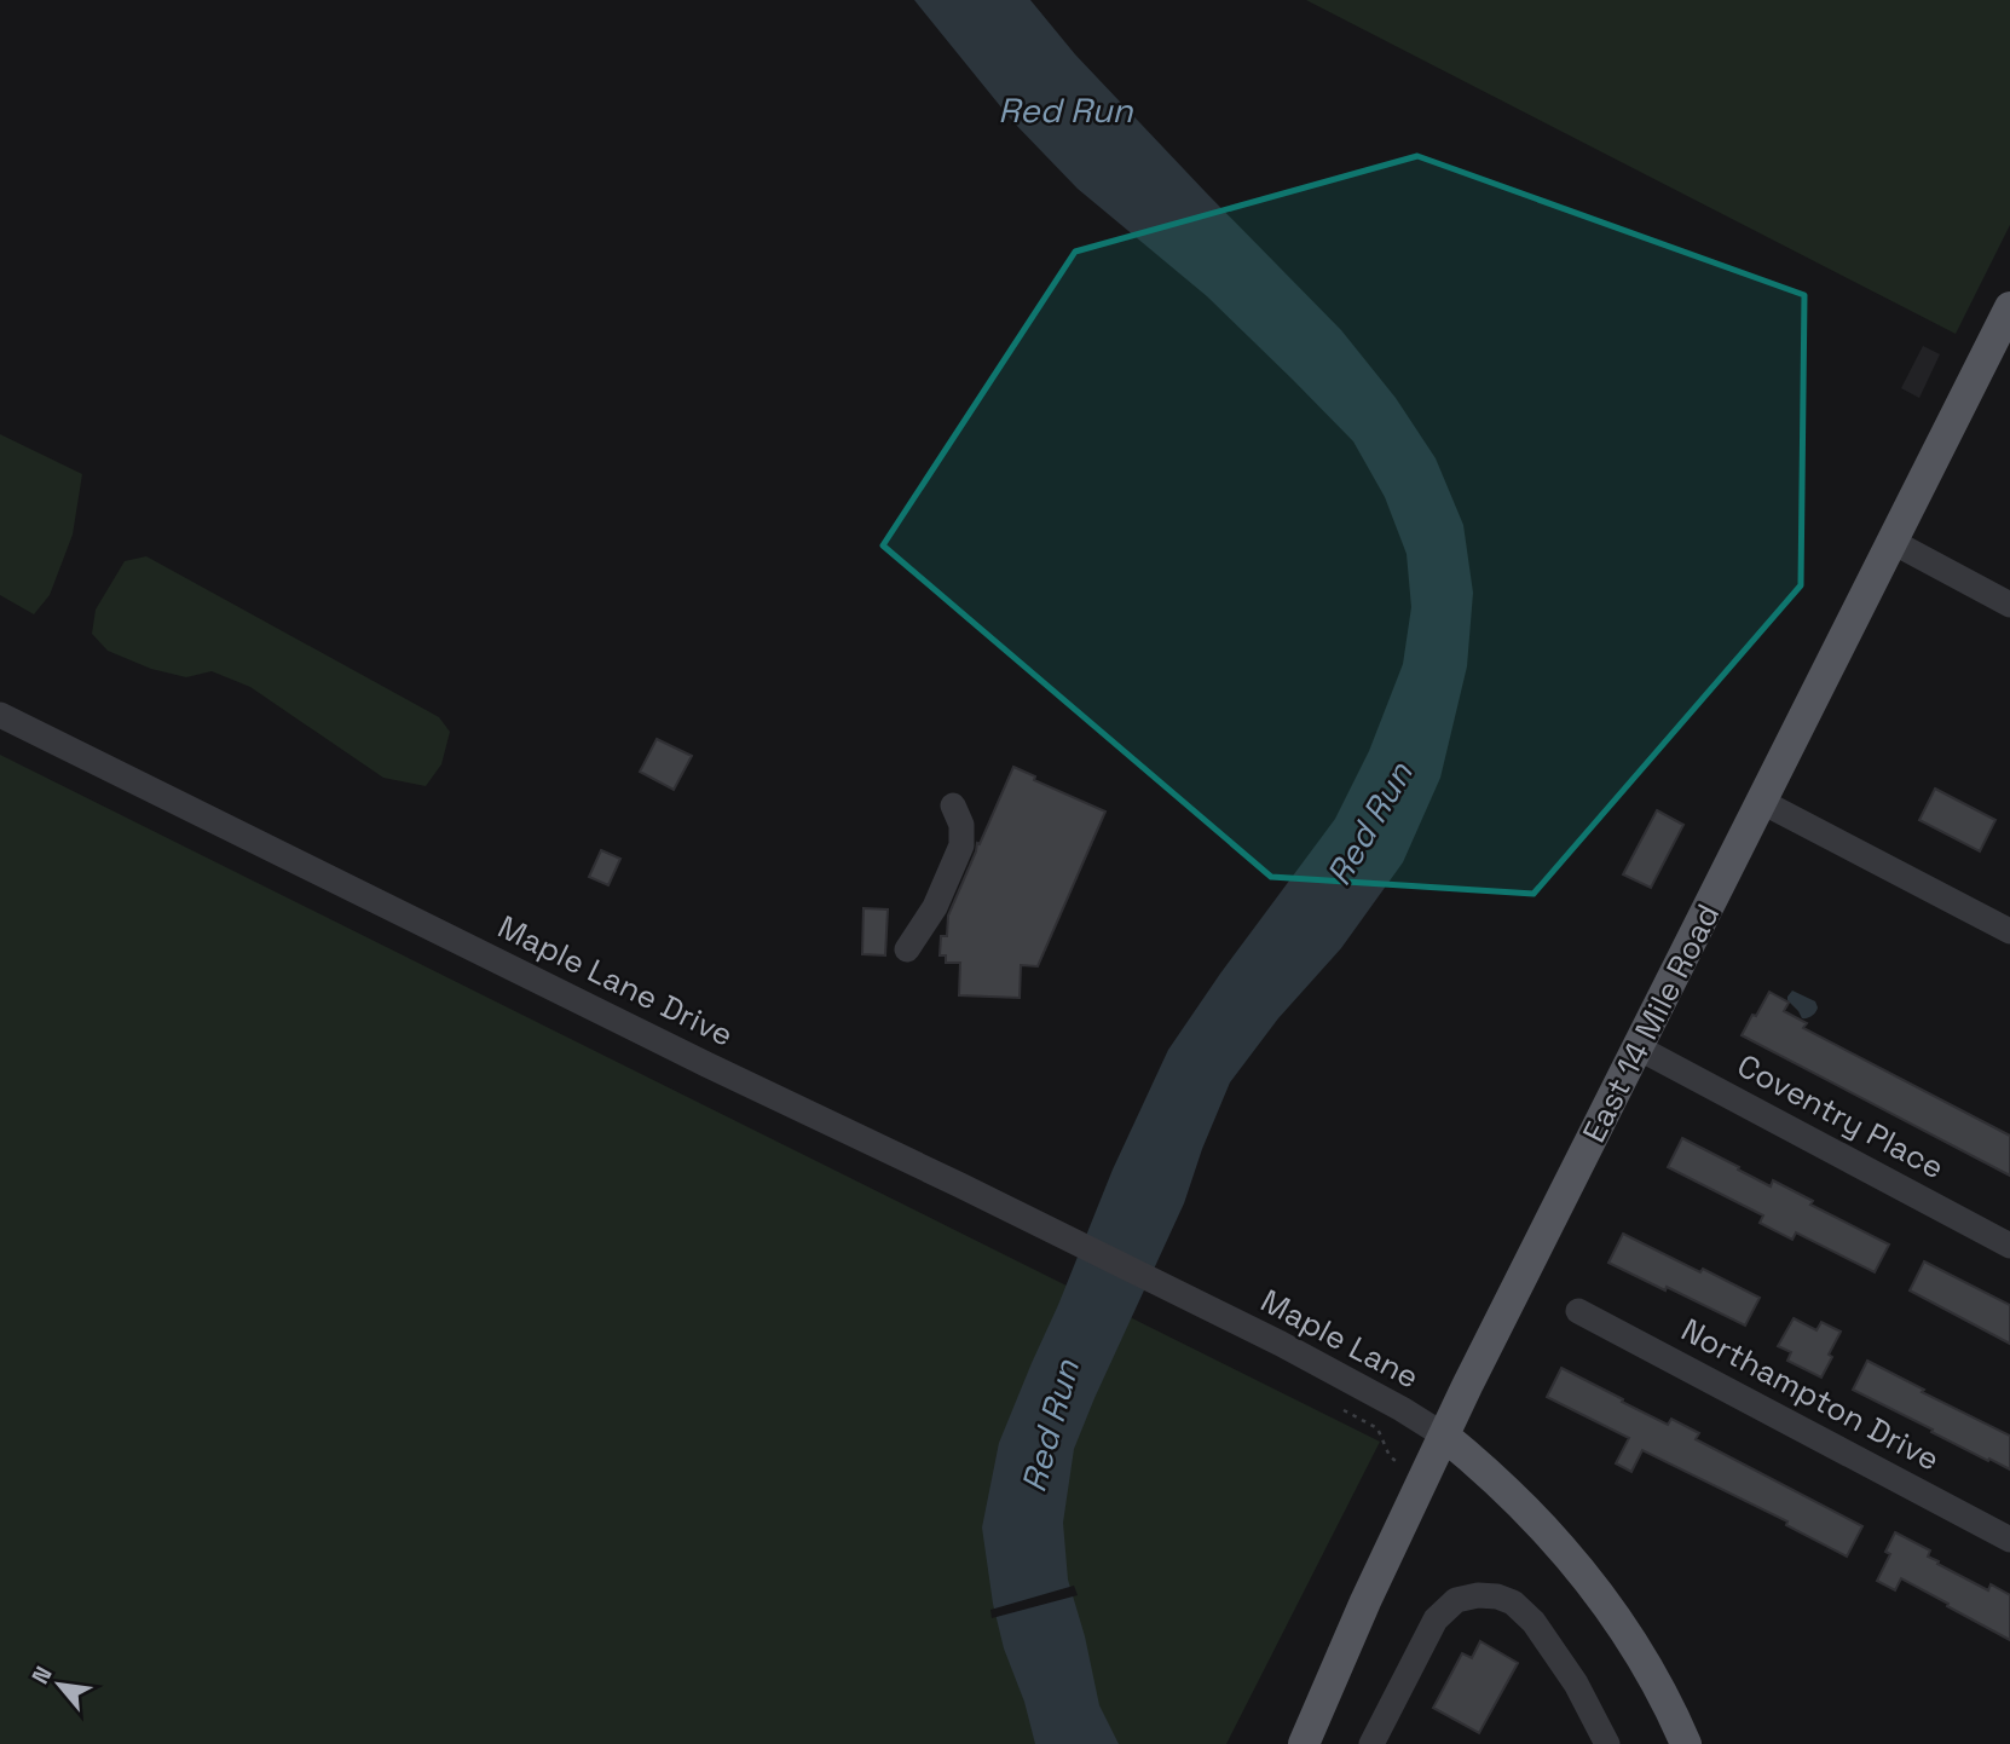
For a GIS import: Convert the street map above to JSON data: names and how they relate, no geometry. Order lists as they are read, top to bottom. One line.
{"streets":{"main road":["East 14 Mile Road"],"street":["Maple Lane Drive","Coventry Place","Maple Lane","Northampton Drive"]},"crossings":[["Maple Lane Drive","Maple Lane"],["East 14 Mile Road","Coventry Place"],["East 14 Mile Road","Maple Lane"]],"water":["Red Run"],"north":"top left"}
